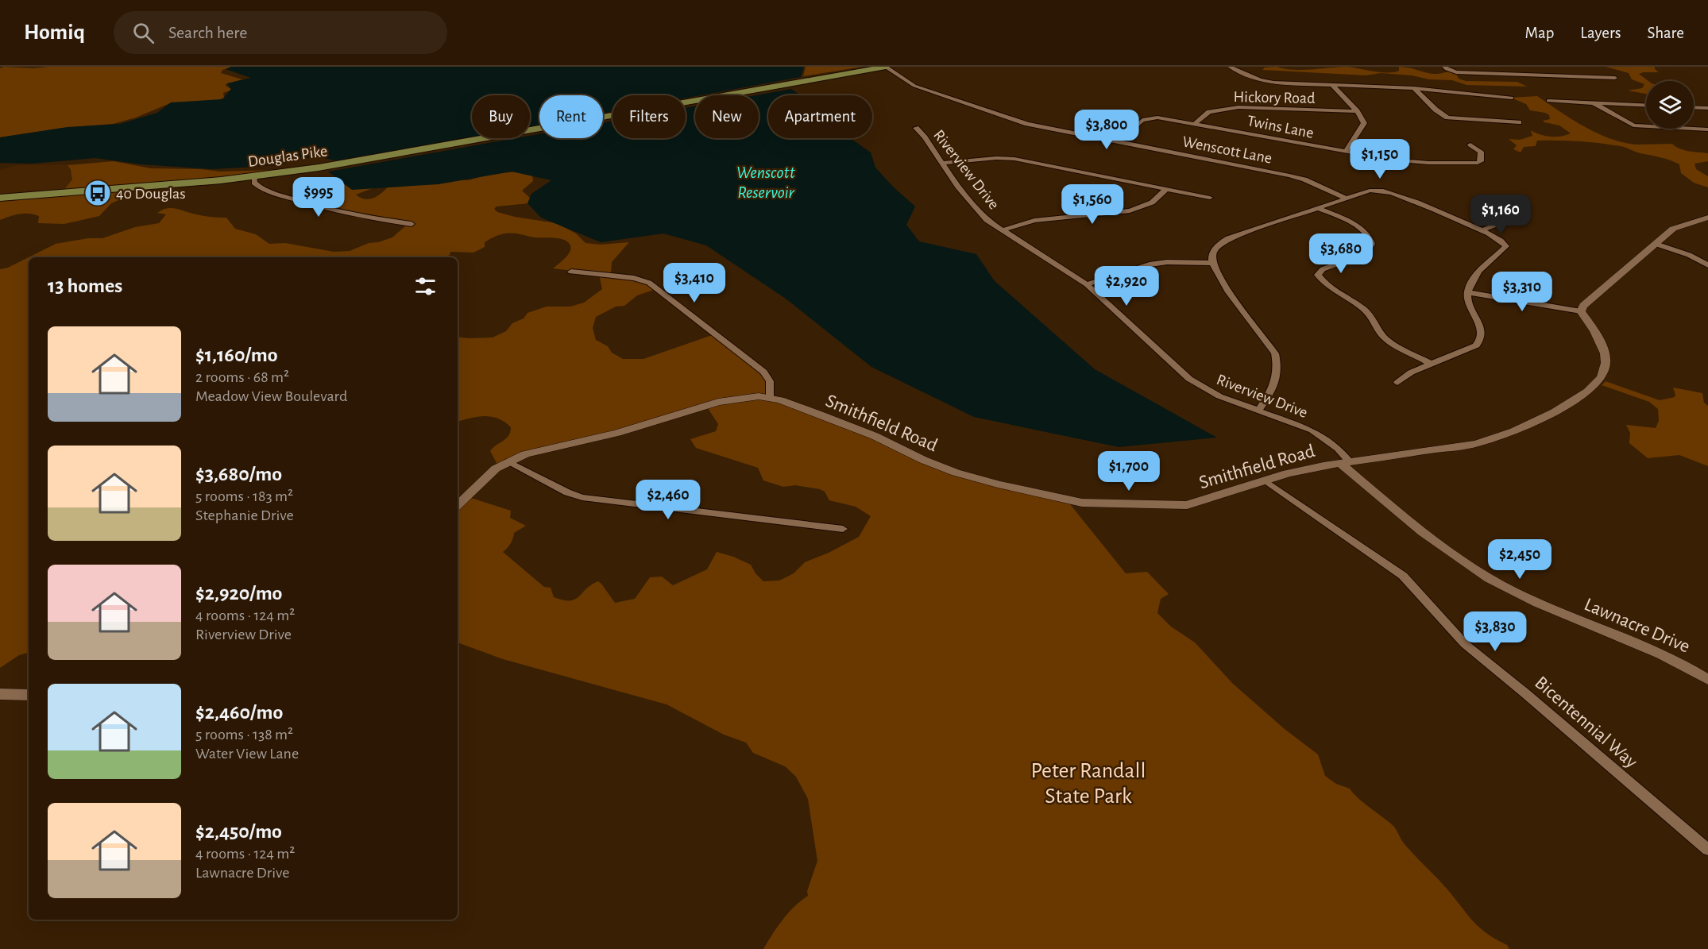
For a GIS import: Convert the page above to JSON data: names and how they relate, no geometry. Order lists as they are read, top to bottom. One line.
{"streets":{"main road":["Douglas Pike"],"street":["Hickory Road","Twins Lane","Wenscott Lane","Riverview Drive","Smithfield Road","Lawnacre Drive","Bicentennial Way"]},"crossings":[["Hickory Road","Twins Lane"],["Twins Lane","Wenscott Lane"],["Wenscott Lane","Douglas Pike"],["Riverview Drive","Smithfield Road"],["Riverview Drive","Lawnacre Drive"],["Smithfield Road","Lawnacre Drive"],["Smithfield Road","Bicentennial Way"]],"water":["Wenscott Reservoir"],"parks":["Peter Randall State Park"],"places":{"bus stop":["40 Douglas"]},"page":{"header":"Homiq","search":"Search here","nav":["Map","Layers","Share"],"chip":["Buy","Rent","Filters","New","Apartment"],"price":["$3,800","$1,150","$995","$1,560","$1,160","$3,680","$3,410","$2,920","$3,310","$1,700","$2,460","$2,450","$3,830"],"heading":"13 homes","list":[{"name":"$1,160/mo","note":"2 rooms · 68 m² · Meadow View Boulevard"},{"name":"$3,680/mo","note":"5 rooms · 183 m² · Stephanie Drive"},{"name":"$2,920/mo","note":"4 rooms · 124 m² · Riverview Drive"},{"name":"$2,460/mo","note":"5 rooms · 138 m² · Water View Lane"},{"name":"$2,450/mo","note":"4 rooms · 124 m² · Lawnacre Drive"}]}}
